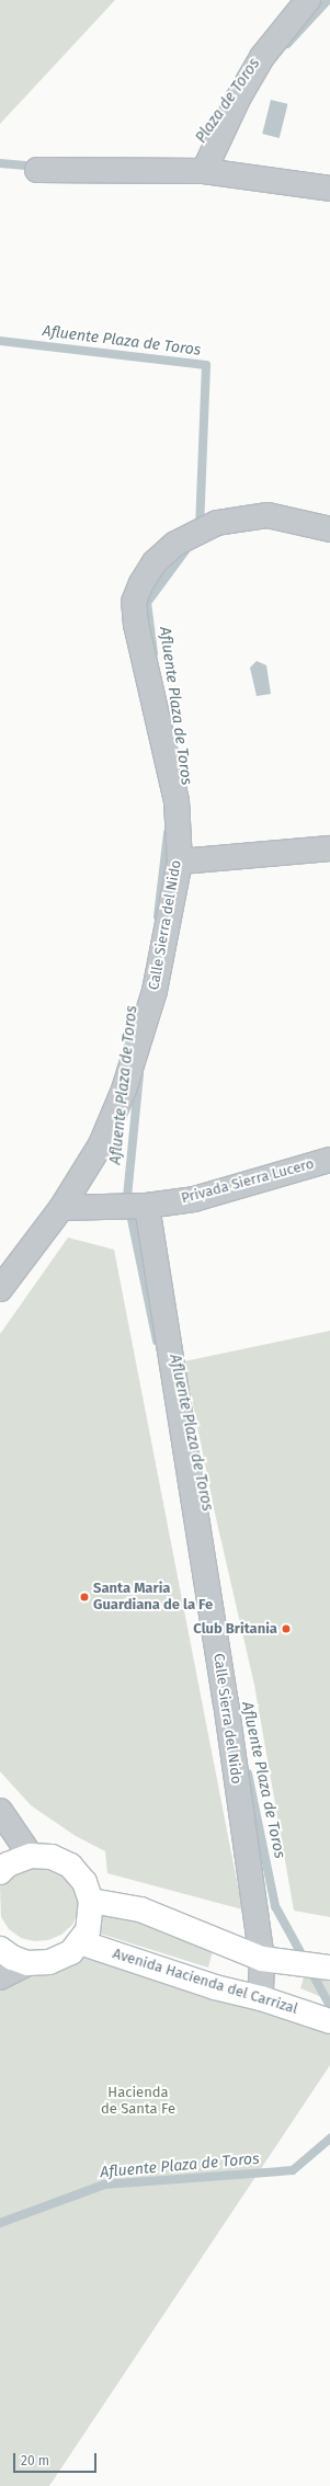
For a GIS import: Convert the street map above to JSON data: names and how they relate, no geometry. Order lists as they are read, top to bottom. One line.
{"streets":{"street":["Calle Sierra del Nido","Privada Sierra Lucero","Avenida Hacienda del Carrizal"]},"crossings":[["Calle Sierra del Nido","Privada Sierra Lucero"],["Calle Sierra del Nido","Avenida Hacienda del Carrizal"]],"water":["Plaza de Toros","Afluente Plaza de Toros"],"parks":["Hacienda de Santa Fe"],"places":["Santa Maria Guardiana de la Fe","Club Britania"],"scale_bar":"20 m"}
